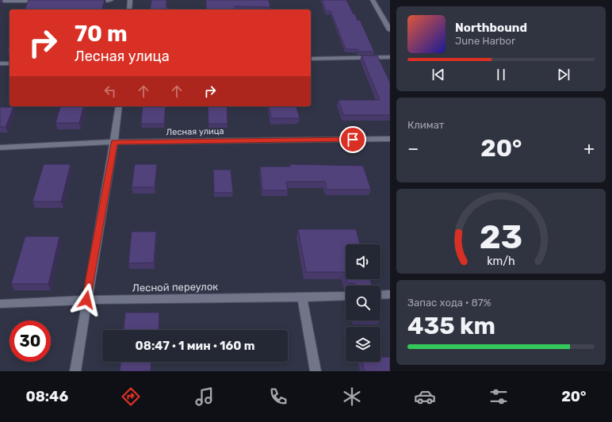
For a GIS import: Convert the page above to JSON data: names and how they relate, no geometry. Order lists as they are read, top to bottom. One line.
{"streets":{"street":["Лесная улица","Лесной переулок"]},"page":{"turn":["70 m","Лесная улица"],"song":["Northbound","June Harbor"],"tile":["Климат",["Запас хода · 87%","435 km"]],"heat":["−","20°","+"],"limit":"30","trip":"08:47 · 1 мин · 160 m","tabs":["08:46","20°"],"gauge":["23","km/h"]}}
